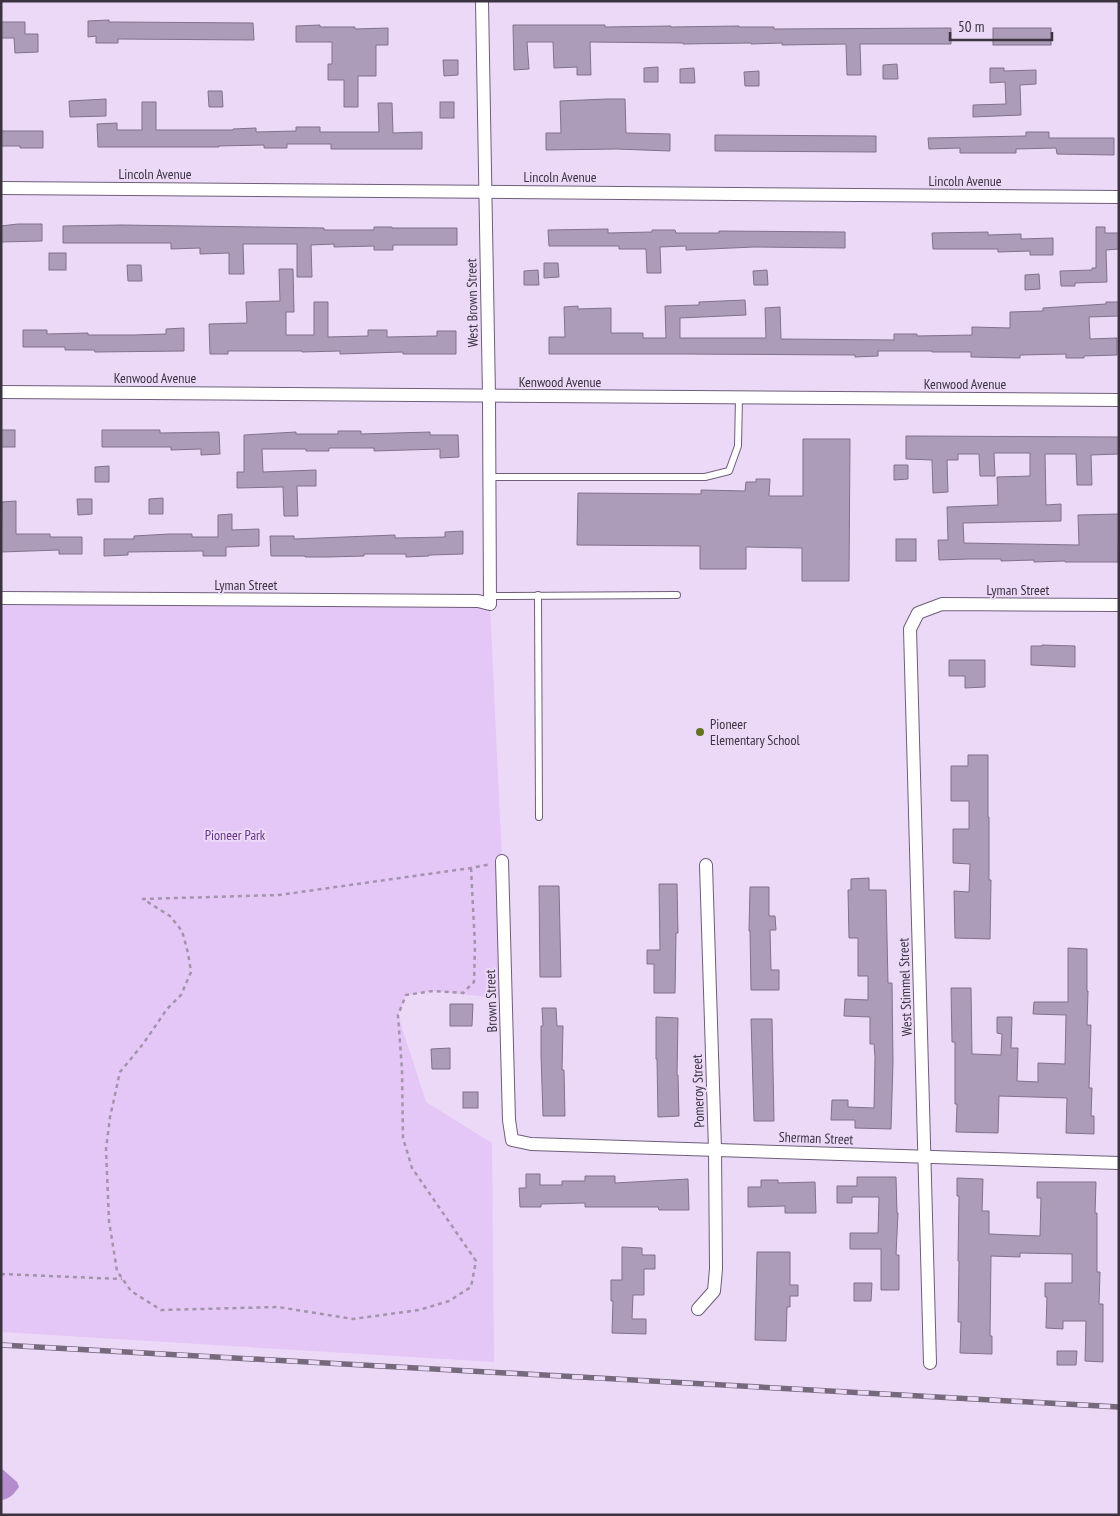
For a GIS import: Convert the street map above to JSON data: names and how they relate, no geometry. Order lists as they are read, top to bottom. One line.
{"streets":{"street":["Lincoln Avenue","West Brown Street","Kenwood Avenue","Lyman Street","West Stimmel Street","Brown Street","Pomeroy Street","Sherman Street"]},"crossings":[["Lincoln Avenue","West Brown Street"],["West Brown Street","Kenwood Avenue"],["West Brown Street","Lyman Street"],["Lyman Street","West Stimmel Street"],["West Stimmel Street","Sherman Street"],["Brown Street","Sherman Street"],["Pomeroy Street","Sherman Street"]],"parks":["Pioneer Park"],"places":["Pioneer Elementary School"],"scale_bar":"50 m"}
